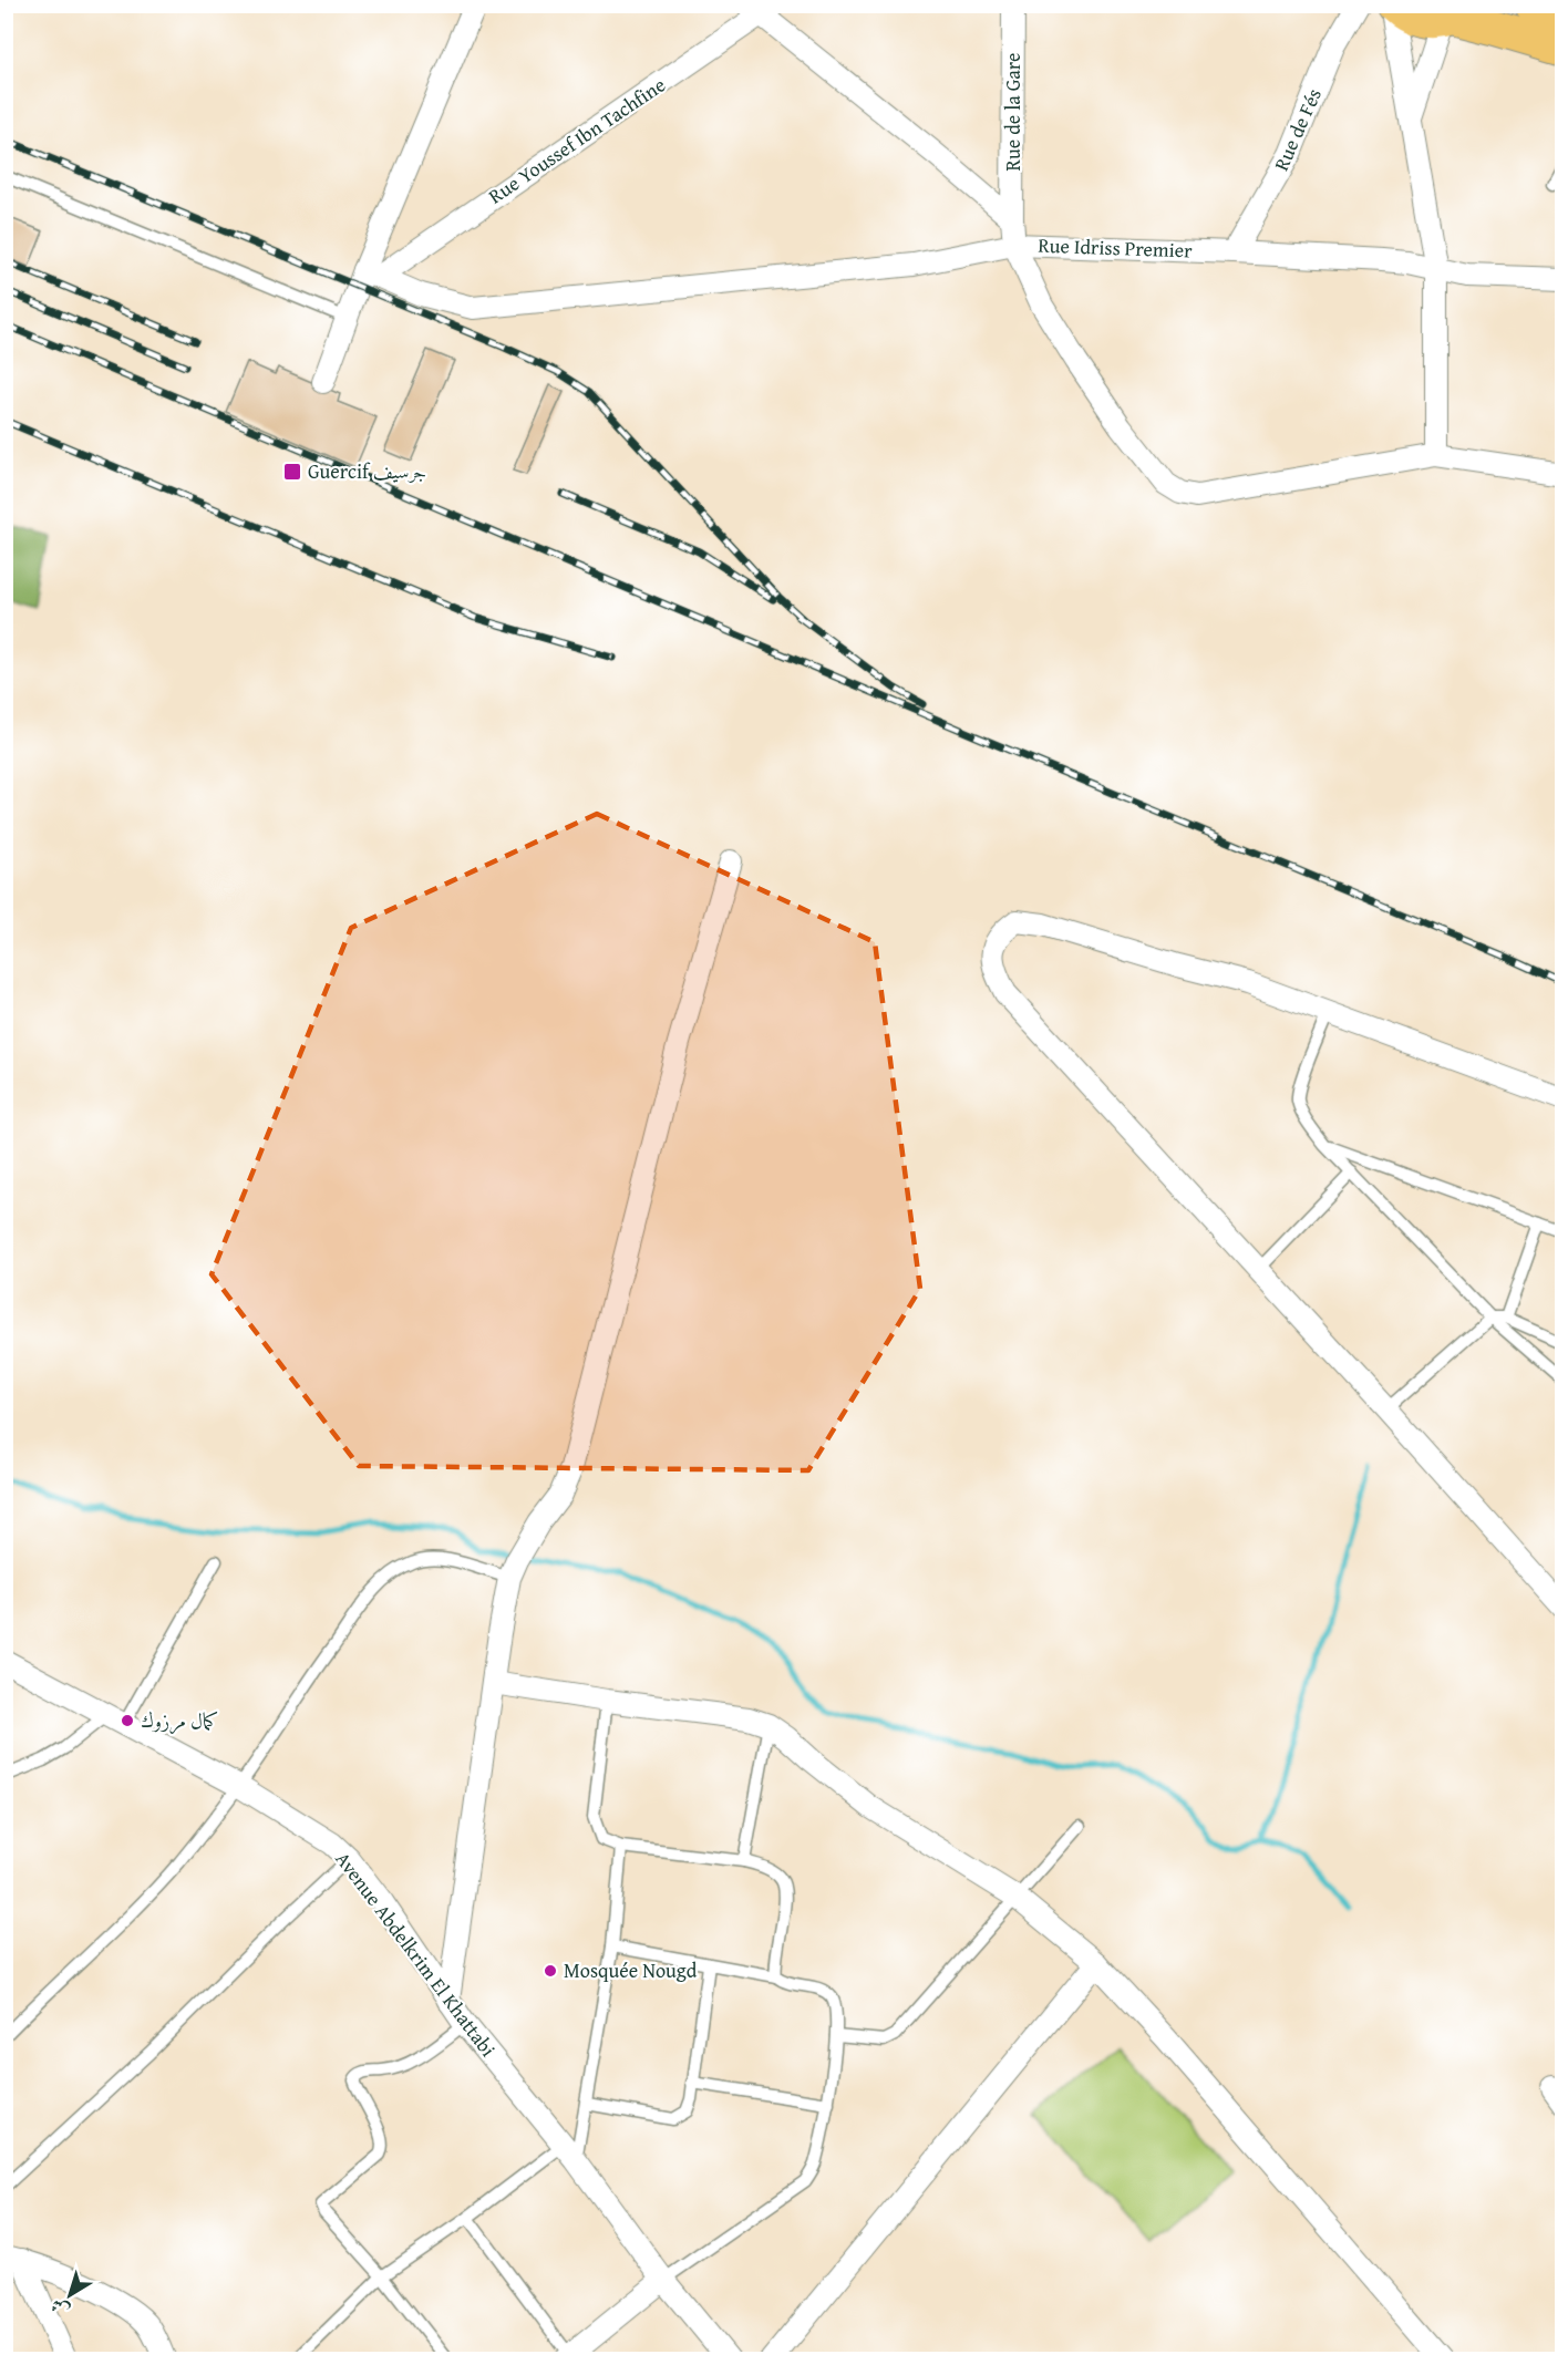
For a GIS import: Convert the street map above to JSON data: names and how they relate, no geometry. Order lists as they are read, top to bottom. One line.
{"streets":{"street":["Rue de la Gare","Rue de Fés","Rue Youssef Ibn Tachfine","Rue Idriss Premier","Avenue Abdelkrim El Khattabi"]},"crossings":[["Rue de la Gare","Rue Idriss Premier"],["Rue de Fés","Rue Idriss Premier"],["Rue Youssef Ibn Tachfine","Rue Idriss Premier"]],"places":{"transit":["Guercif جرسيف"],"other":["كمال مرزوك","Mosquée Nougd"]},"north":"bottom left"}
